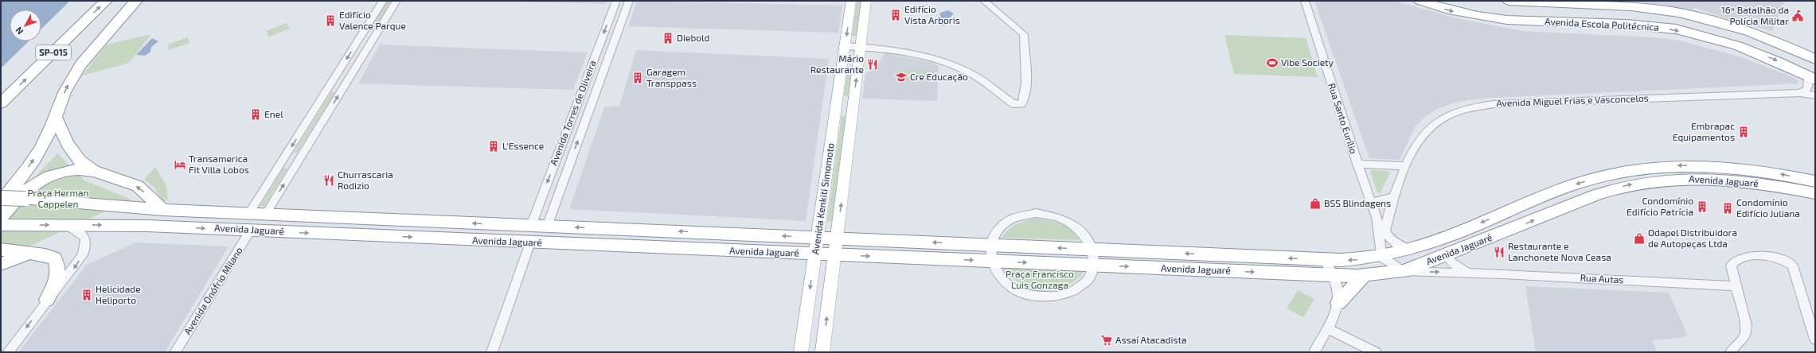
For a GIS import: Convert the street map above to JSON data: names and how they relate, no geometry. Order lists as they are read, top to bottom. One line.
{"streets":{"highway":["Avenida Escola Politécnica","SP-015","Avenida Jaguaré"],"main road":["Avenida Kenkiti Simomoto"],"street":["Avenida Miguel Frias e Vasconcelos","Avenida Torres de Oliveira","Rua Santo Eurílio","Rua Autas","Avenida Onófrio Milano"]},"crossings":[["Avenida Miguel Frias e Vasconcelos","Rua Santo Eurílio"],["Avenida Torres de Oliveira","Avenida Jaguaré"],["Rua Santo Eurílio","Avenida Jaguaré"],["Avenida Jaguaré","Avenida Kenkiti Simomoto"],["Avenida Jaguaré","Rua Autas"],["Avenida Jaguaré","Avenida Onófrio Milano"]],"parks":["Praça Herman Cappelen","Praça Francisco Luis Gonzaga"],"places":{"building":["Edifício Vista Arboris","Edifício Valence Parque","Diebold","Garagem Transppass","Enel","Embrapac Equipamentos","L'Essence","Condomínio Edifício Patrícia","Condomínio Edifício Juliana","Helicidade Heliporto"],"public building":["16º Batalhão da Polícia Militar"],"sports":["Vibe Society"],"restaurant":["Mário Restaurante","Churrascaria Rodizio","Restaurante e Lanchonete Nova Ceasa"],"school or university":["Cre Educação"],"hotel":["Transamerica Fit Villa Lobos"],"shop":["BSS Blindagens","Odapel Distribuidora de Autopeças Ltda"],"supermarket":["Assaí Atacadista"]},"north":"bottom left"}
